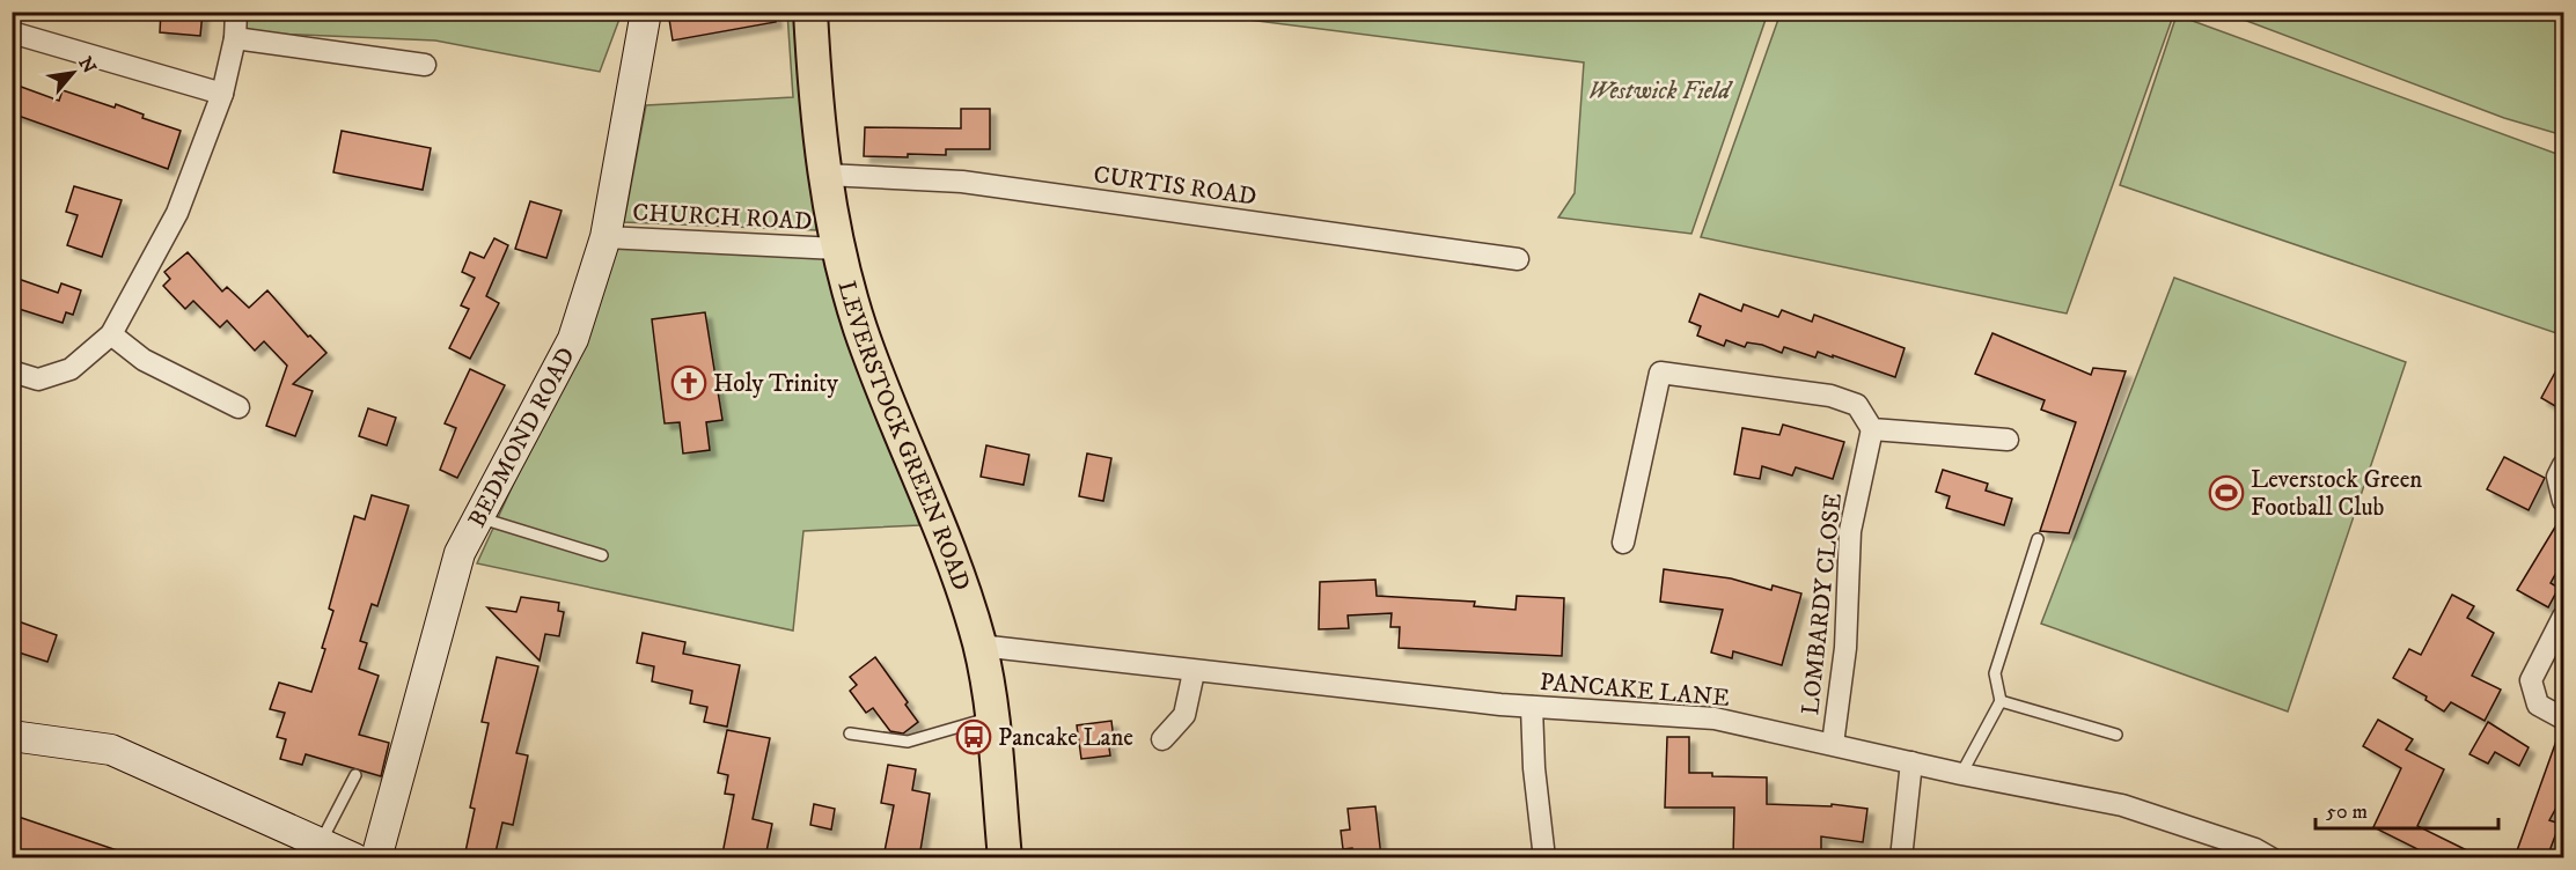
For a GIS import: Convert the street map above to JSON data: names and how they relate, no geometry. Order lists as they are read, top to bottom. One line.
{"streets":{"main road":["LEVERSTOCK GREEN ROAD"],"street":["CURTIS ROAD","CHURCH ROAD","BEDMOND ROAD","LOMBARDY CLOSE","PANCAKE LANE"]},"crossings":[["CURTIS ROAD","LEVERSTOCK GREEN ROAD"],["CHURCH ROAD","LEVERSTOCK GREEN ROAD"],["CHURCH ROAD","BEDMOND ROAD"],["LEVERSTOCK GREEN ROAD","PANCAKE LANE"],["LOMBARDY CLOSE","PANCAKE LANE"]],"parks":["Westwick Field"],"places":{"church":["Holy Trinity"],"sports":["Leverstock Green Football Club"],"bus stop":["Pancake Lane"]},"scale_bar":"50 m","north":"top right"}
